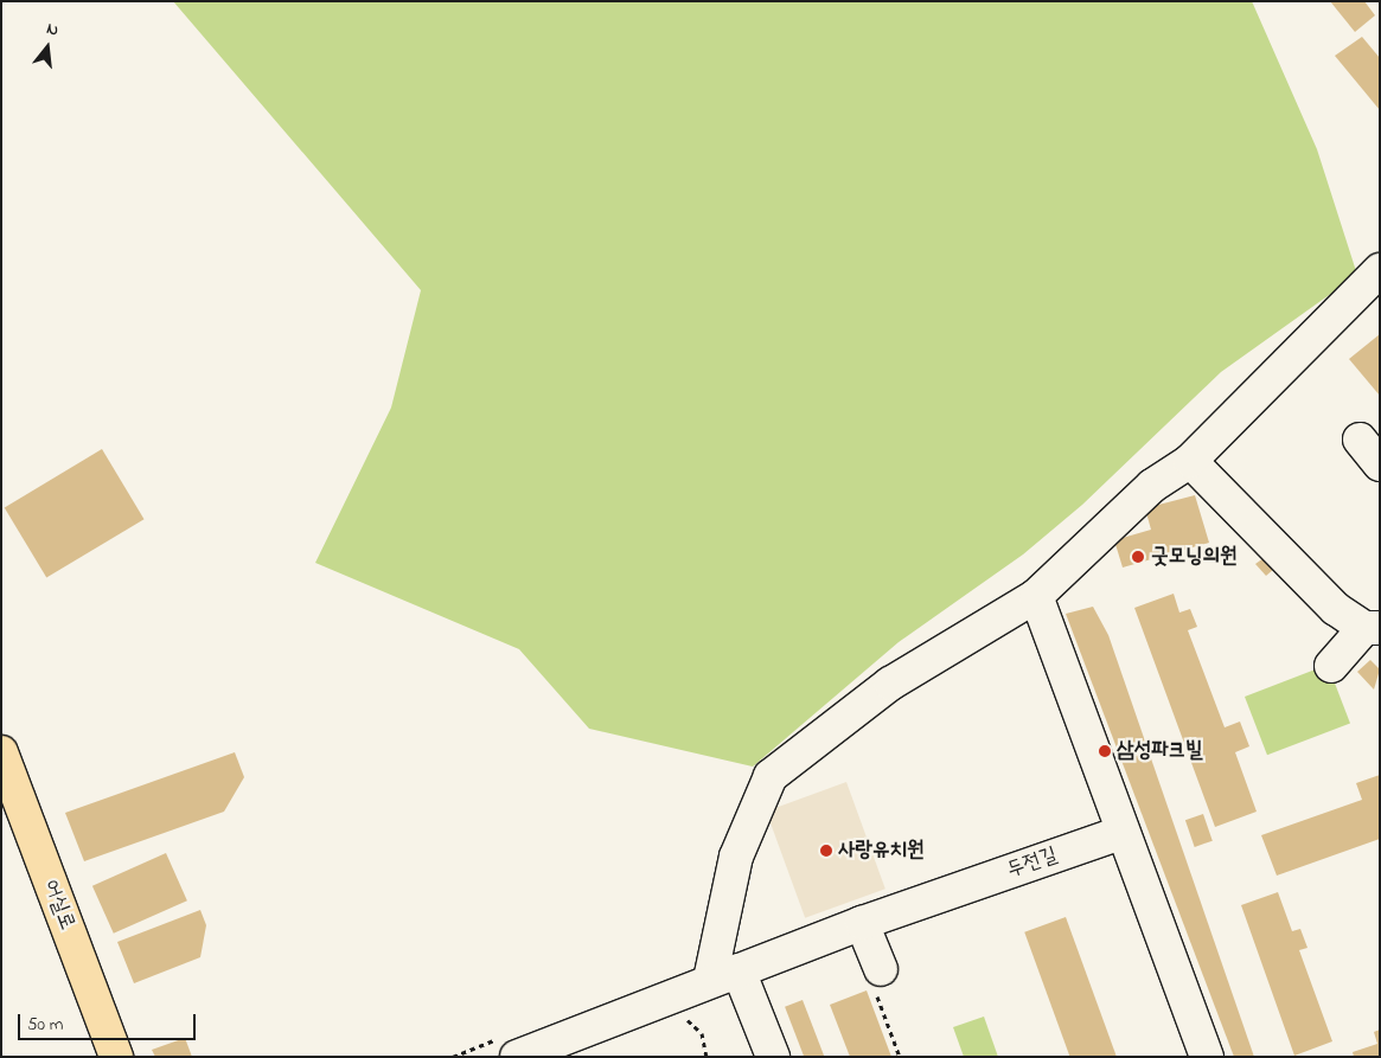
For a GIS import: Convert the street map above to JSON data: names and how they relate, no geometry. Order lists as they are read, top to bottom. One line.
{"streets":{"main road":["어실로"],"street":["두전길"]},"places":["굿모닝의원","삼성파크빌","사랑유치원"],"scale_bar":"50 m","north":"top"}
